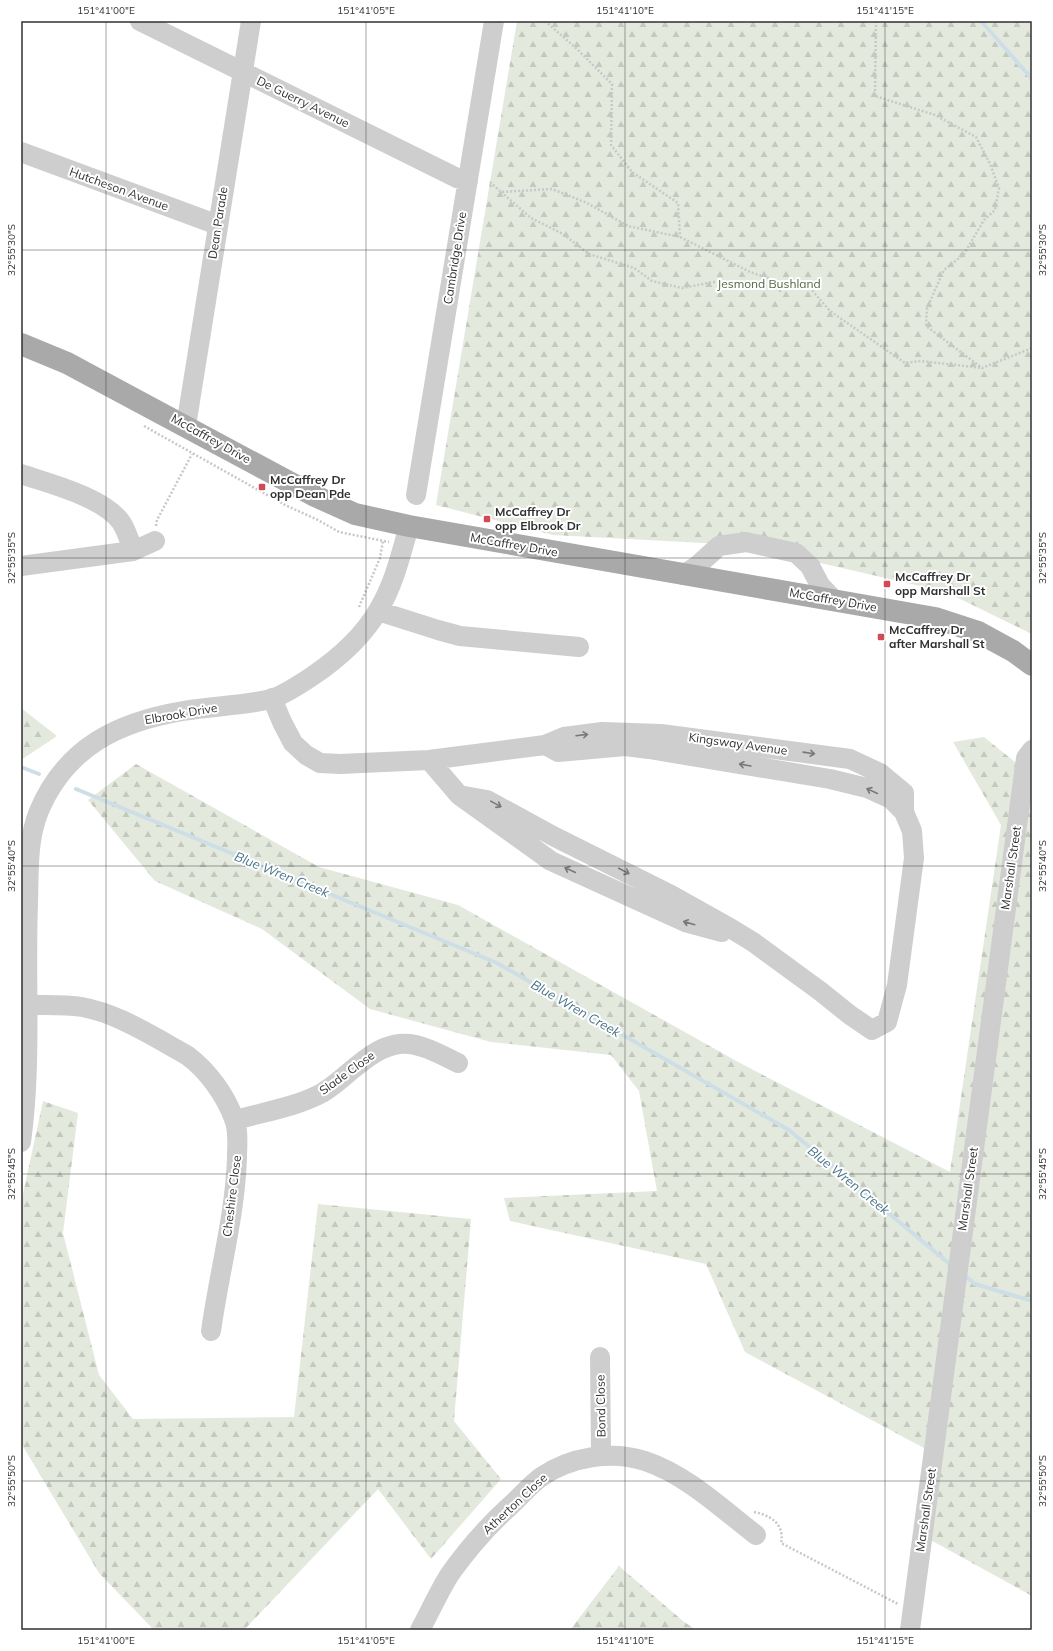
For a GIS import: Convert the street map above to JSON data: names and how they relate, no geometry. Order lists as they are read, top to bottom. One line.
{"streets":{"main road":["McCaffrey Drive"],"street":["De Guerry Avenue","Hutcheson Avenue","Dean Parade","Cambridge Drive","Elbrook Drive","Kingsway Avenue","Marshall Street","Slade Close","Cheshire Close","Bond Close","Atherton Close"]},"crossings":[["De Guerry Avenue","Dean Parade"],["De Guerry Avenue","Cambridge Drive"],["Hutcheson Avenue","Dean Parade"],["Dean Parade","McCaffrey Drive"],["McCaffrey Drive","Elbrook Drive"],["Elbrook Drive","Kingsway Avenue"],["Elbrook Drive","Cheshire Close"],["Slade Close","Cheshire Close"],["Bond Close","Atherton Close"]],"water":["Blue Wren Creek"],"parks":["Jesmond Bushland"],"places":{"transit":["McCaffrey Dr opp Dean Pde","McCaffrey Dr opp Elbrook Dr","McCaffrey Dr opp Marshall St","McCaffrey Dr after Marshall St"]},"coordinates":["151°41'00\"E","151°41'05\"E","151°41'10\"E","151°41'15\"E","32°55'30\"S","32°55'35\"S","32°55'40\"S","32°55'45\"S","32°55'50\"S"]}
